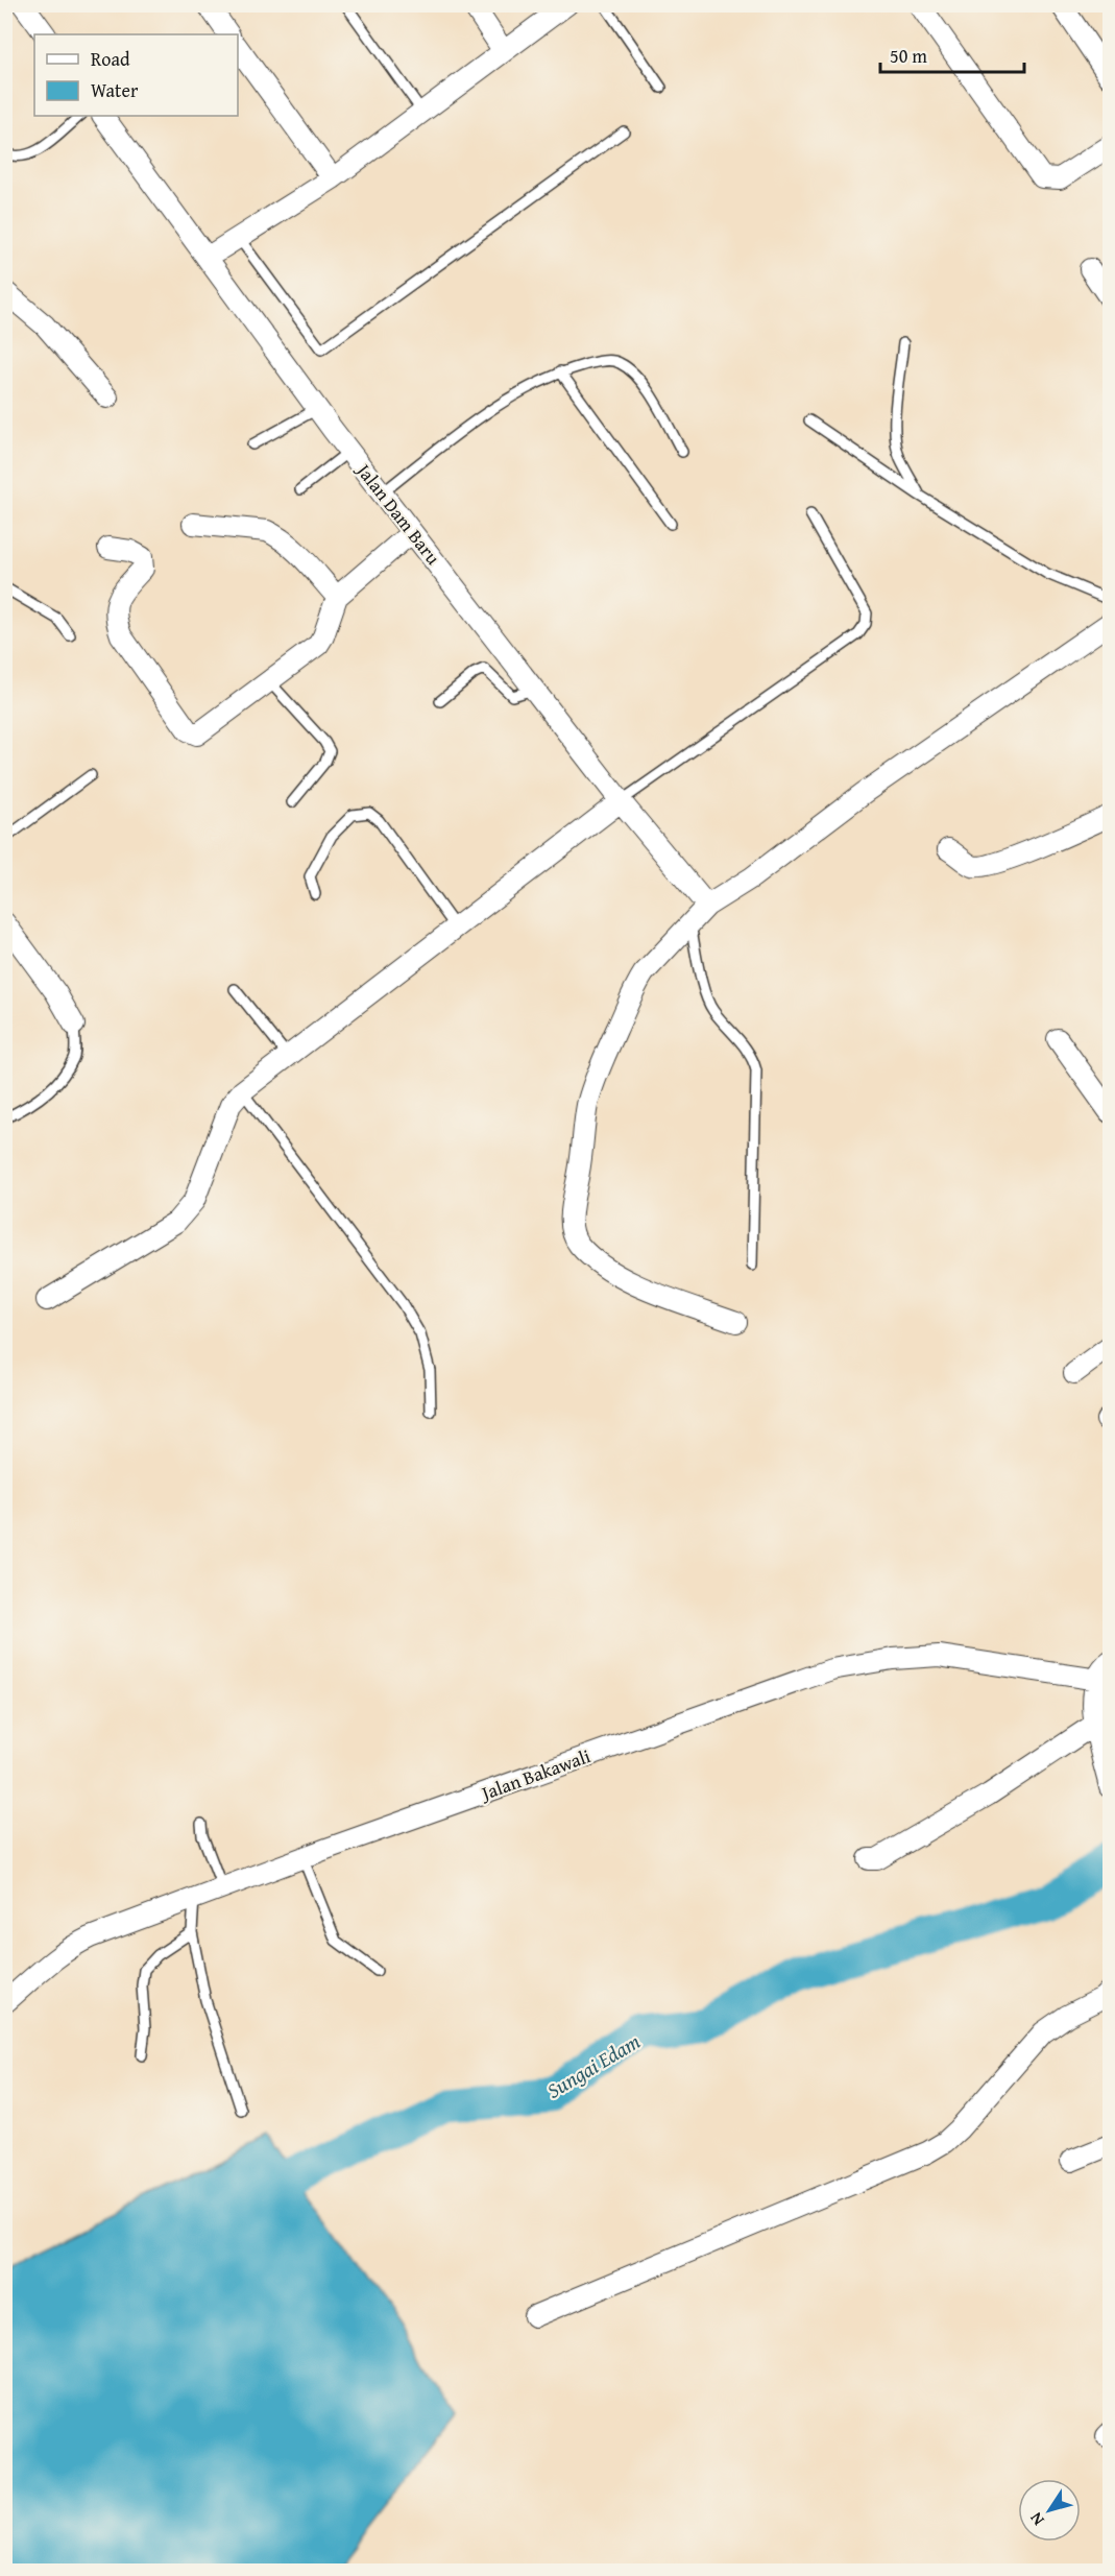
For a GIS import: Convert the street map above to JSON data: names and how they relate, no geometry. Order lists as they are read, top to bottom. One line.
{"streets":{"street":["Jalan Dam Baru","Jalan Bakawali"]},"water":["Sungai Edam"],"legend":["Road","Water"],"scale_bar":"50 m","north":"bottom left"}
